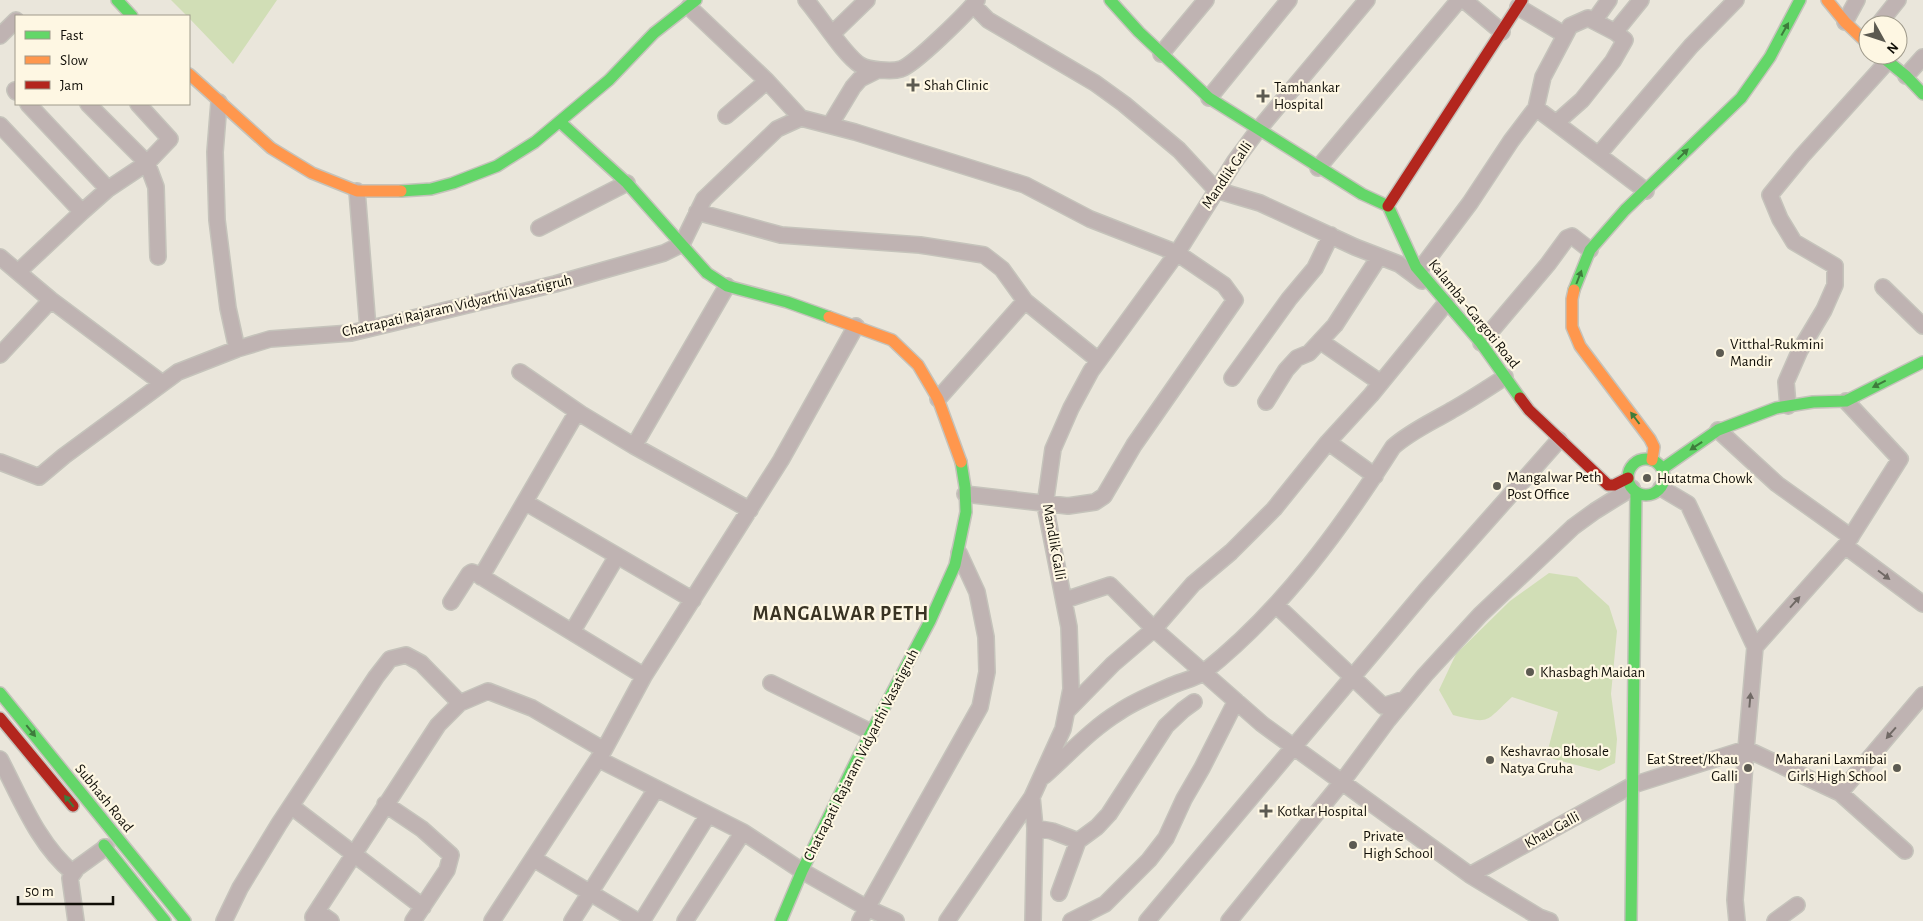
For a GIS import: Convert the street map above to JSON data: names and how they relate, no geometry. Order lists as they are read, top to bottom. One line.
{"streets":{"street":["Mandlik Galli","Chatrapati Rajaram Vidyarthi Vasatigruh","Kalamba -Gargoti Road","Subhash Road","Khau Galli"]},"districts":["MANGALWAR PETH"],"places":{"health":["Shah Clinic","Tamhankar Hospital","Kotkar Hospital"],"other":["Vitthal-Rukmini Mandir","Hutatma Chowk","Mangalwar Peth Post Office","Khasbagh Maidan","Keshavrao Bhosale Natya Gruha","Eat Street/Khau Galli","Maharani Laxmibai Girls High School","Private High School"]},"legend":["Fast","Slow","Jam"],"scale_bar":"50 m","north":"bottom right"}
